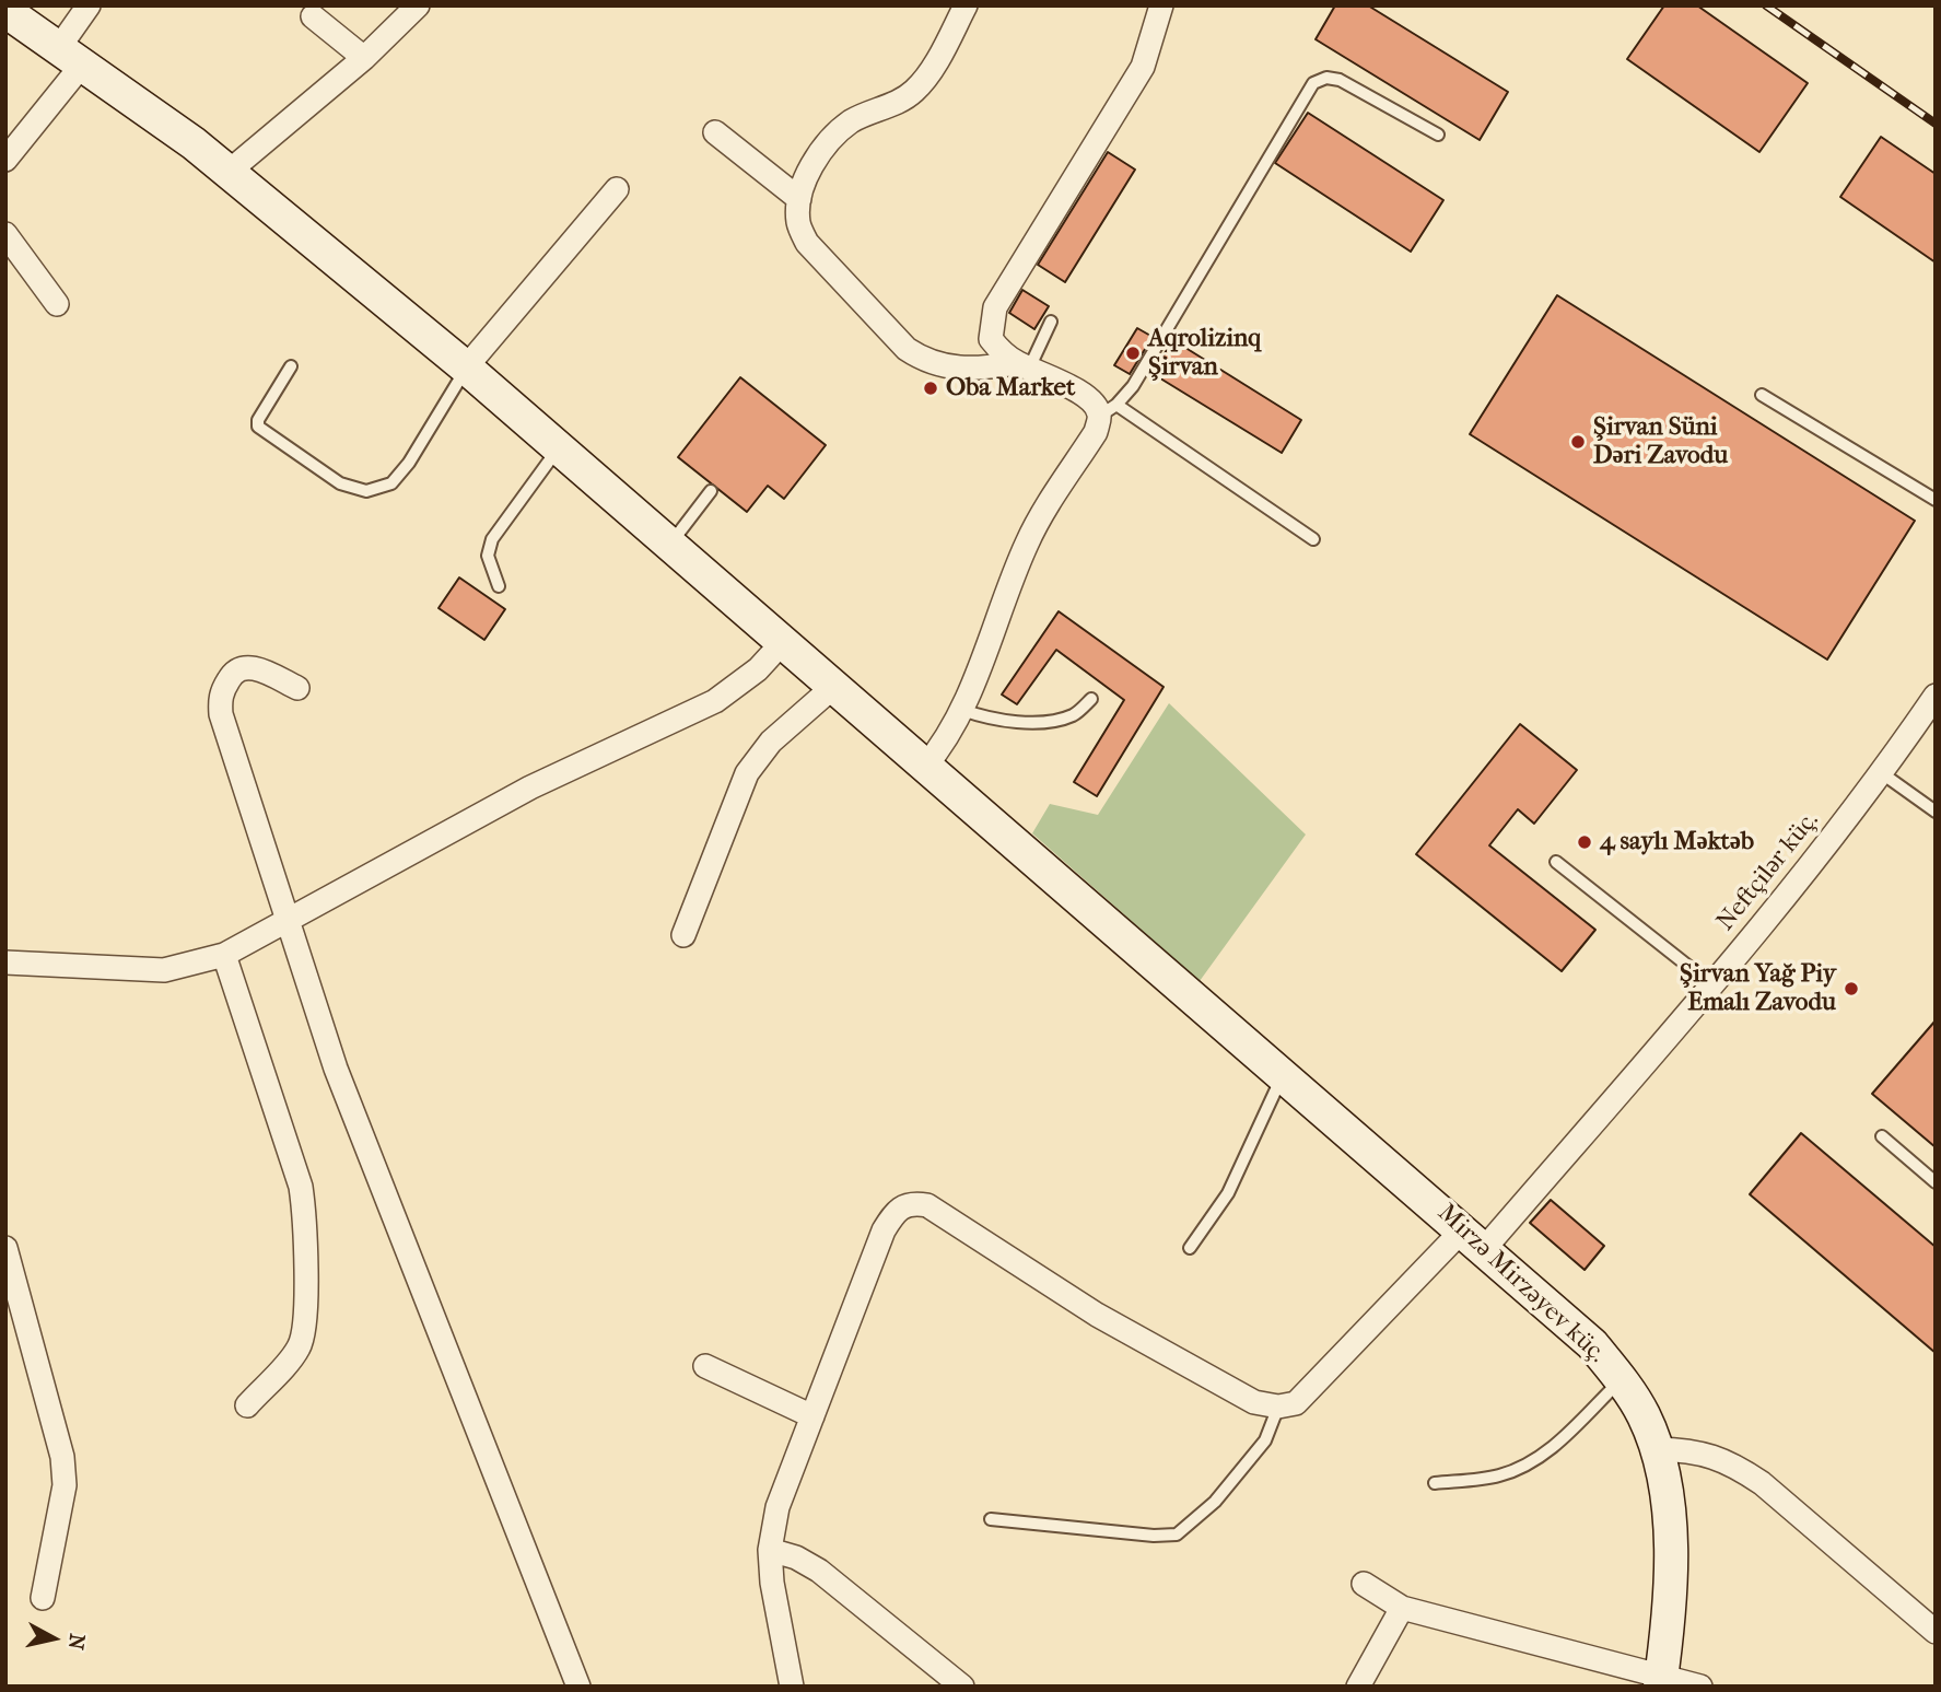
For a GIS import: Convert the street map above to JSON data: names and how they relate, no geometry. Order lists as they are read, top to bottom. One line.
{"streets":{"main road":["Mirzə Mirzəyev küç."],"street":["Neftçilər küç."]},"crossings":[["Neftçilər küç.","Mirzə Mirzəyev küç."]],"places":["Aqrolizinq Şirvan","Oba Market","Şirvan Süni Dəri Zavodu","4 saylı Məktəb","Şirvan Yağ Piy Emalı Zavodu"],"north":"right"}
